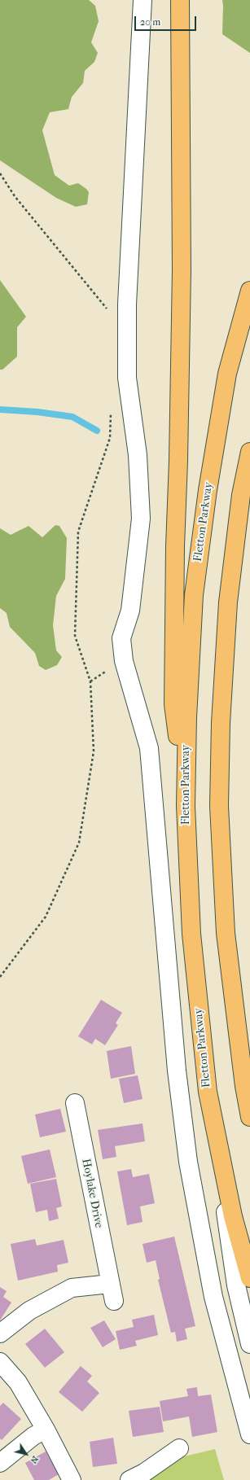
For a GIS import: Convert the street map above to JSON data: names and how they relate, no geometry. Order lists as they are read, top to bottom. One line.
{"streets":{"highway":["Fletton Parkway"],"street":["Hoylake Drive"]},"scale_bar":"20 m","north":"bottom right"}
